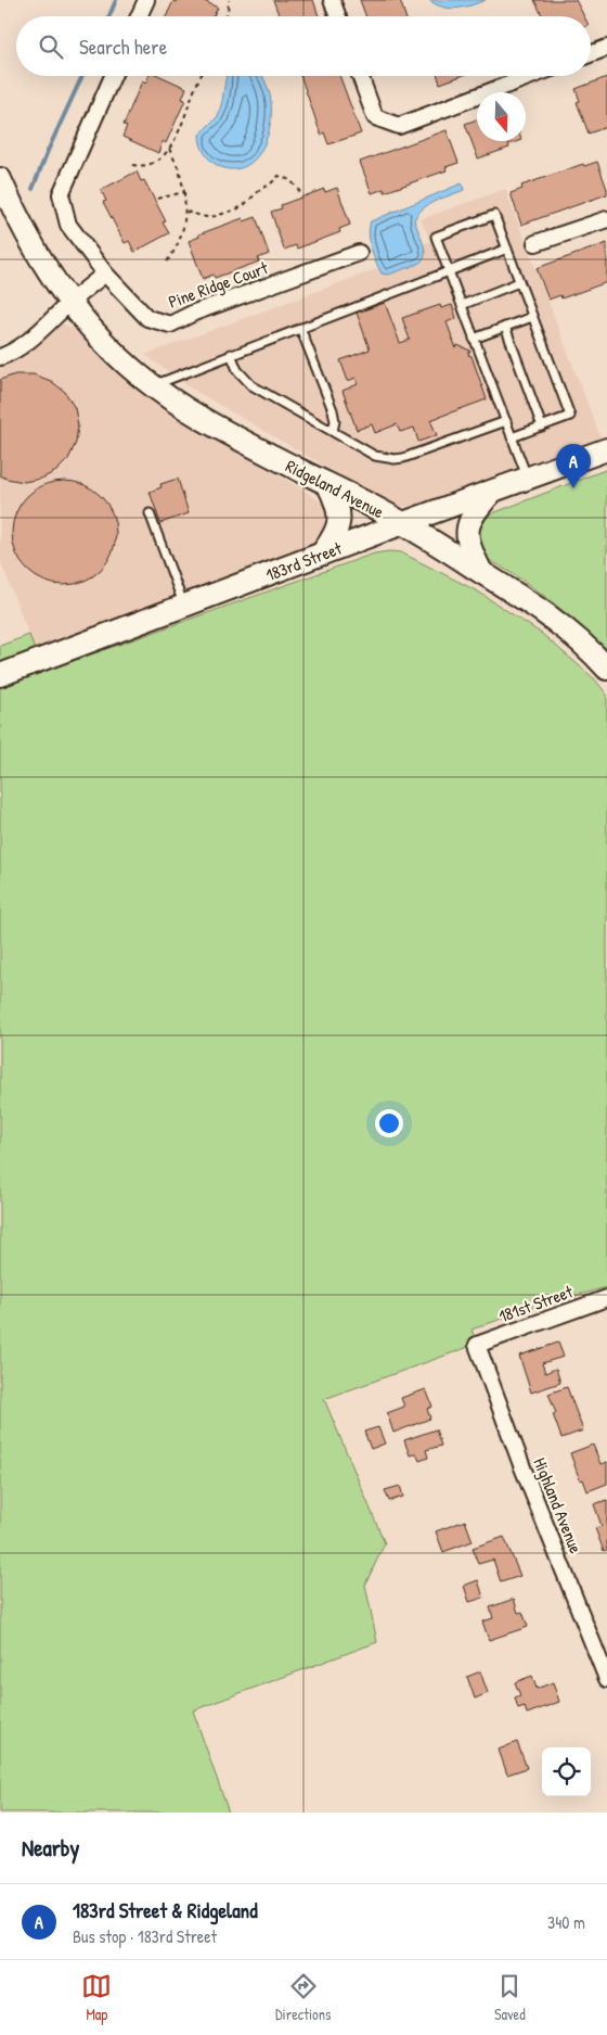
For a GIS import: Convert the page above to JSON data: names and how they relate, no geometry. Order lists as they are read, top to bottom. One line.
{"streets":{"street":["Pine Ridge Court","Ridgeland Avenue","183rd Street","181st Street","Highland Avenue"]},"crossings":[["Ridgeland Avenue","183rd Street"],["181st Street","Highland Avenue"]],"north":"bottom","page":{"search":"Search here","pins":"A","heading":"Nearby","list":[{"mark":"A","name":"183rd Street & Ridgeland","note":"Bus stop · 183rd Street","value":"340 m"}],"nav":["Map","Directions","Saved"]}}
